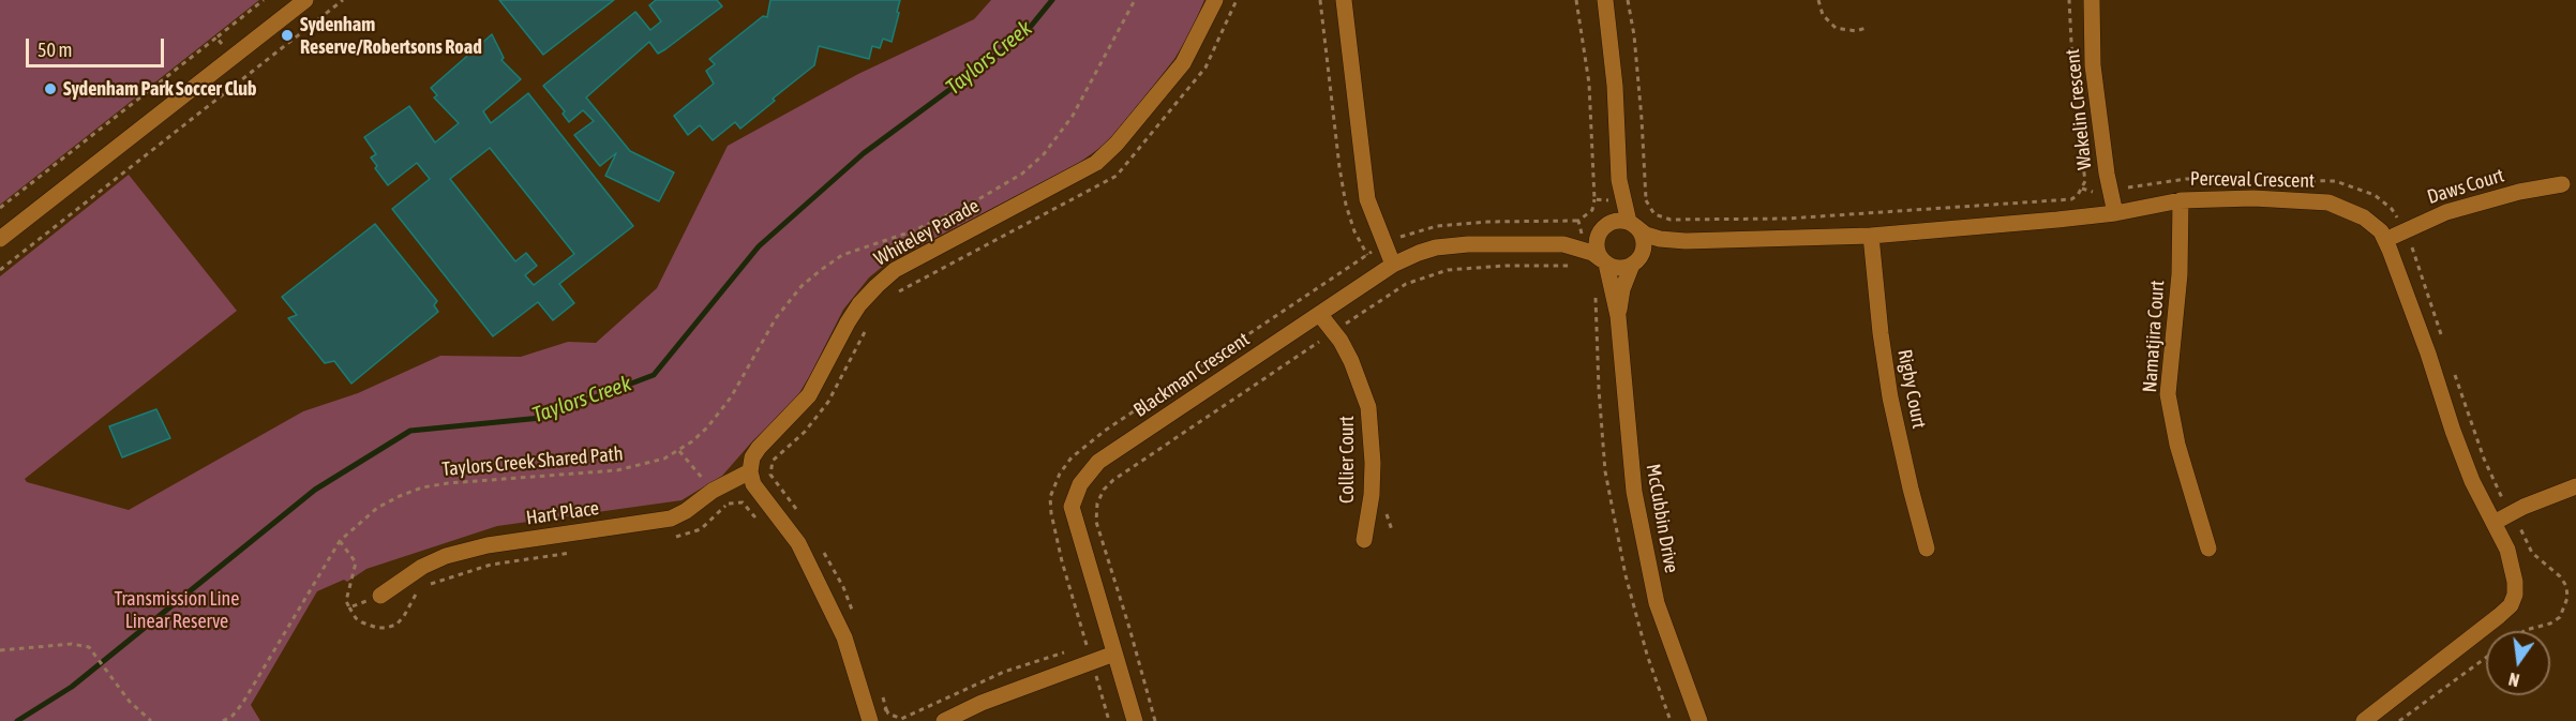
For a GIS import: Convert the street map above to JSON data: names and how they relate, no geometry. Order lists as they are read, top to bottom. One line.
{"streets":{"street":["Wakelin Crescent","Perceval Crescent","Daws Court","Whiteley Parade","Namatjira Court","Blackman Crescent","Rigby Court","Collier Court","Hart Place","McCubbin Drive"],"path":["Taylors Creek Shared Path"]},"crossings":[["Wakelin Crescent","Perceval Crescent"],["Perceval Crescent","Daws Court"],["Perceval Crescent","Namatjira Court"],["Perceval Crescent","Blackman Crescent"],["Perceval Crescent","Rigby Court"],["Perceval Crescent","McCubbin Drive"],["Whiteley Parade","Hart Place"],["Blackman Crescent","Collier Court"],["Blackman Crescent","McCubbin Drive"]],"water":["Taylors Creek"],"parks":["Transmission Line Linear Reserve"],"places":["Sydenham Reserve/Robertsons Road","Sydenham Park Soccer Club"],"scale_bar":"50 m","north":"bottom"}
